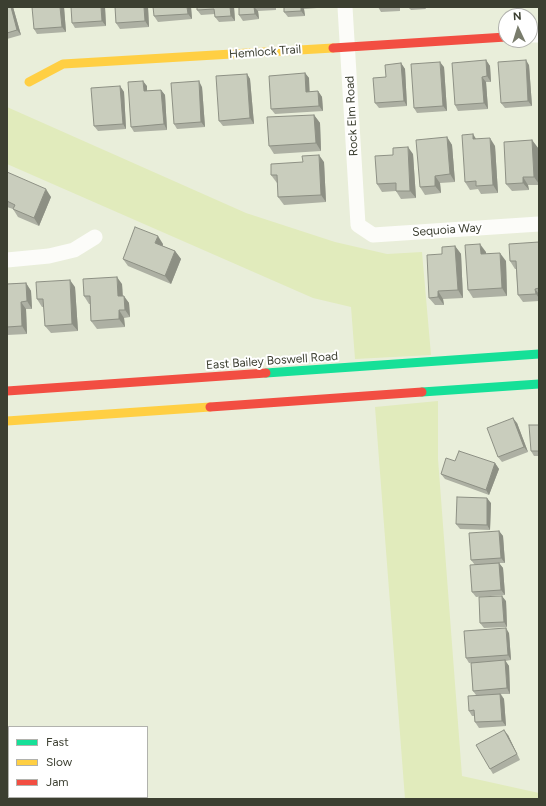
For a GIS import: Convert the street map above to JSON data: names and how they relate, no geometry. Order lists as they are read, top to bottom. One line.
{"streets":{"main road":["Hemlock Trail","East Bailey Boswell Road"],"street":["Rock Elm Road","Sequoia Way"]},"crossings":[["Hemlock Trail","Rock Elm Road"],["Rock Elm Road","Sequoia Way"]],"legend":["Fast","Slow","Jam"],"north":"top"}
